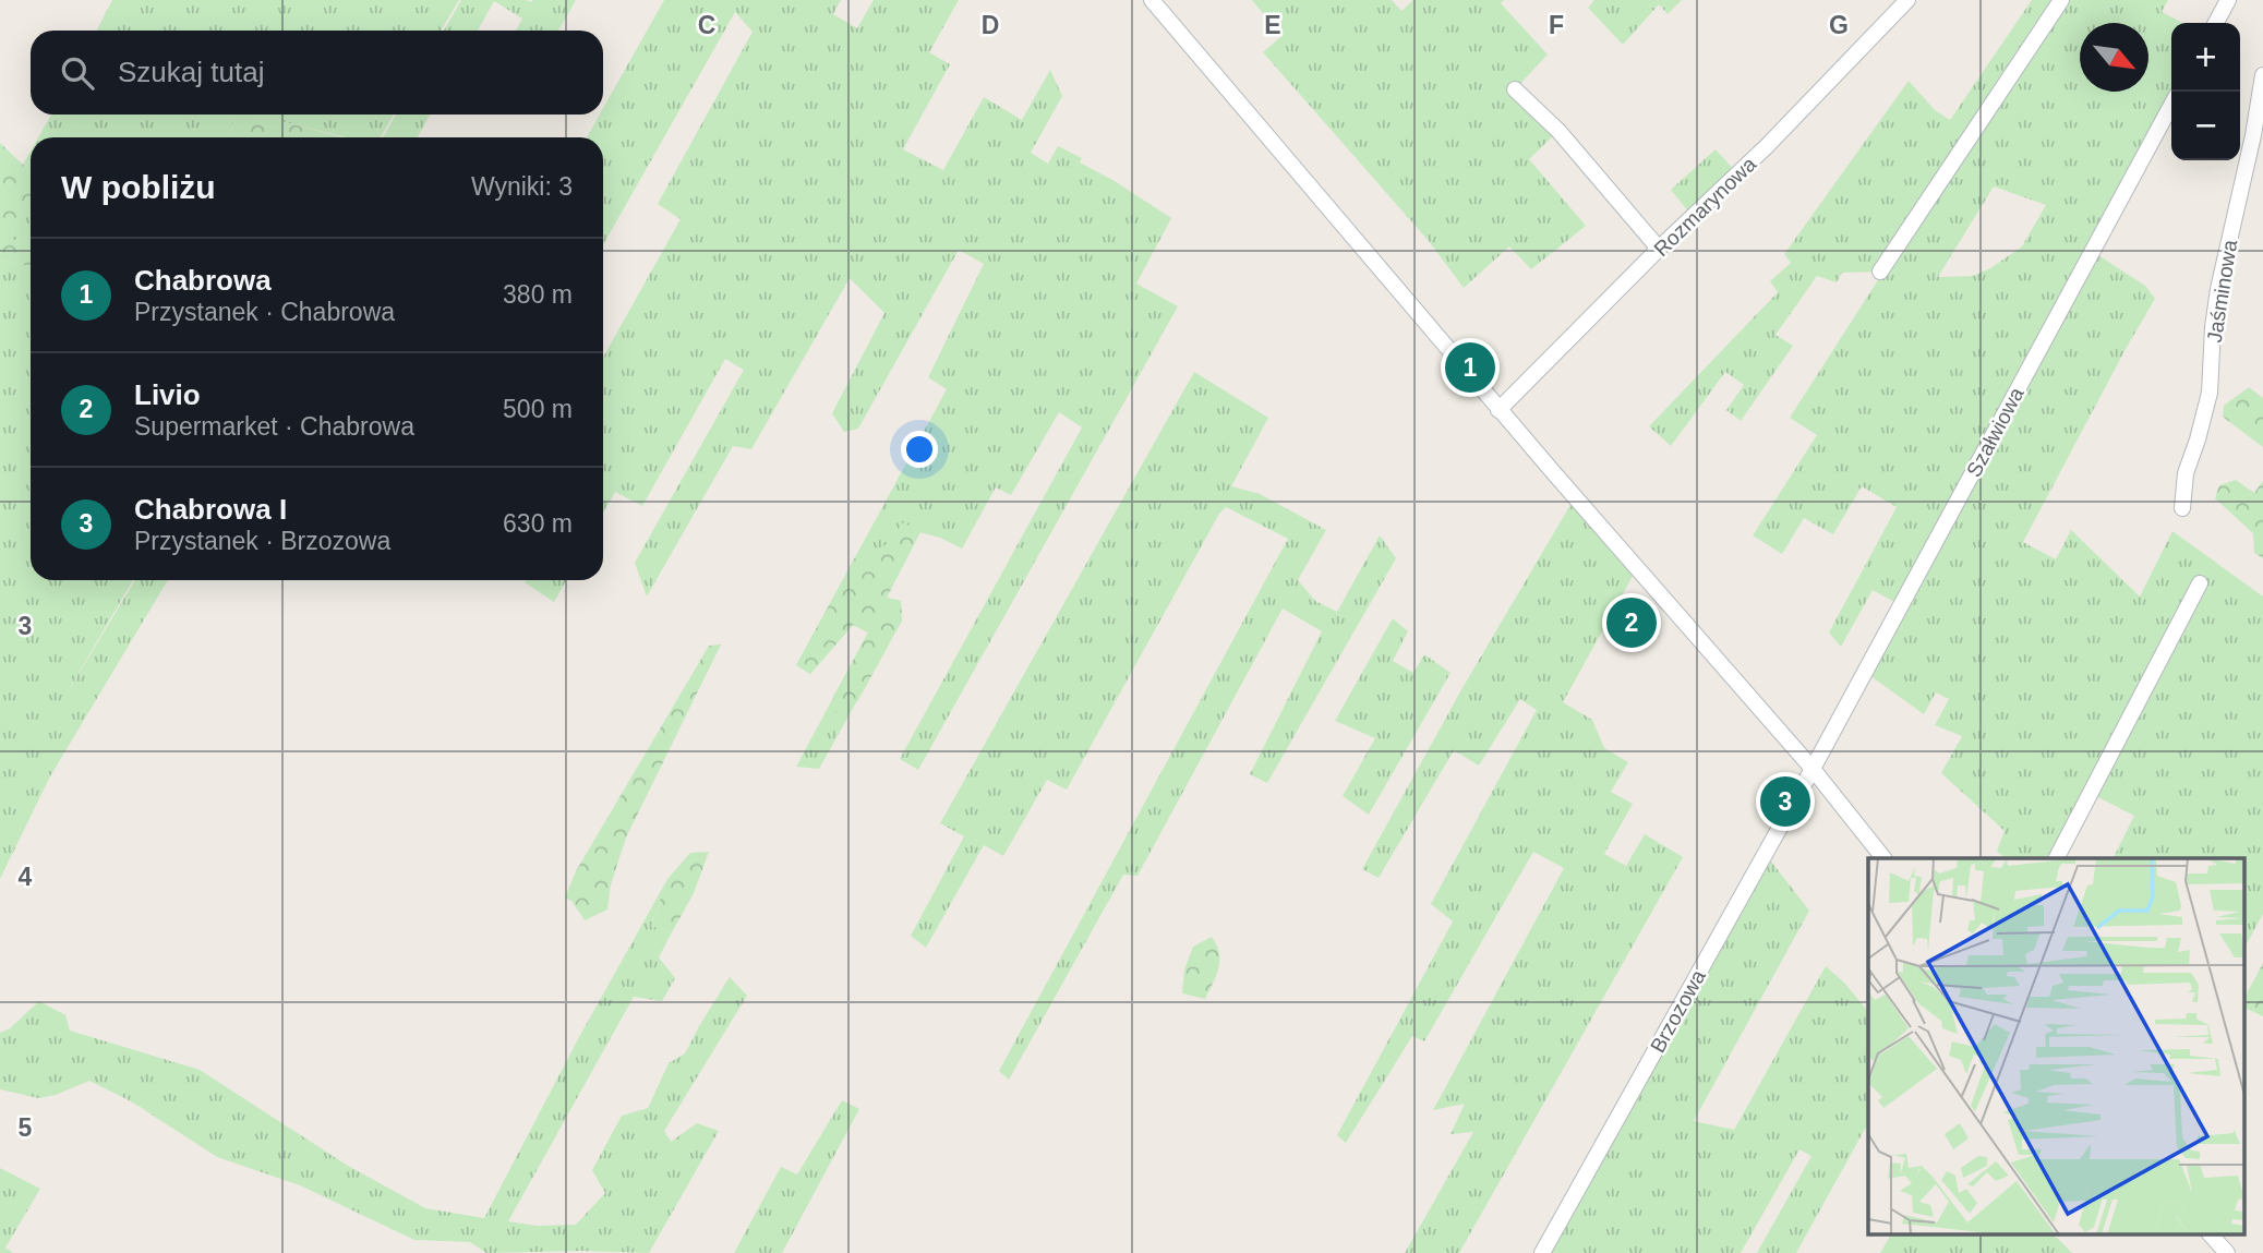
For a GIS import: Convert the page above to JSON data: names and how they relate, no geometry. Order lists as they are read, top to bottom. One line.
{"streets":{"street":["Rozmarynowa","Jaśminowa","Szałwiowa","Brzozowa"]},"crossings":[["Szałwiowa","Brzozowa"]],"north":"bottom right","page":{"map_buttons":["+","−"],"search":"Szukaj tutaj","heading":["W pobliżu","Wyniki: 3"],"list":[{"mark":"1","name":"Chabrowa","note":"Przystanek · Chabrowa","value":"380 m"},{"mark":"2","name":"Livio","note":"Supermarket · Chabrowa","value":"500 m"},{"mark":"3","name":"Chabrowa I","note":"Przystanek · Brzozowa","value":"630 m"}],"pins":["1","2","3"]},"grid":{"columns":["C","D","E","F","G"],"rows":["3","4","5"]}}
